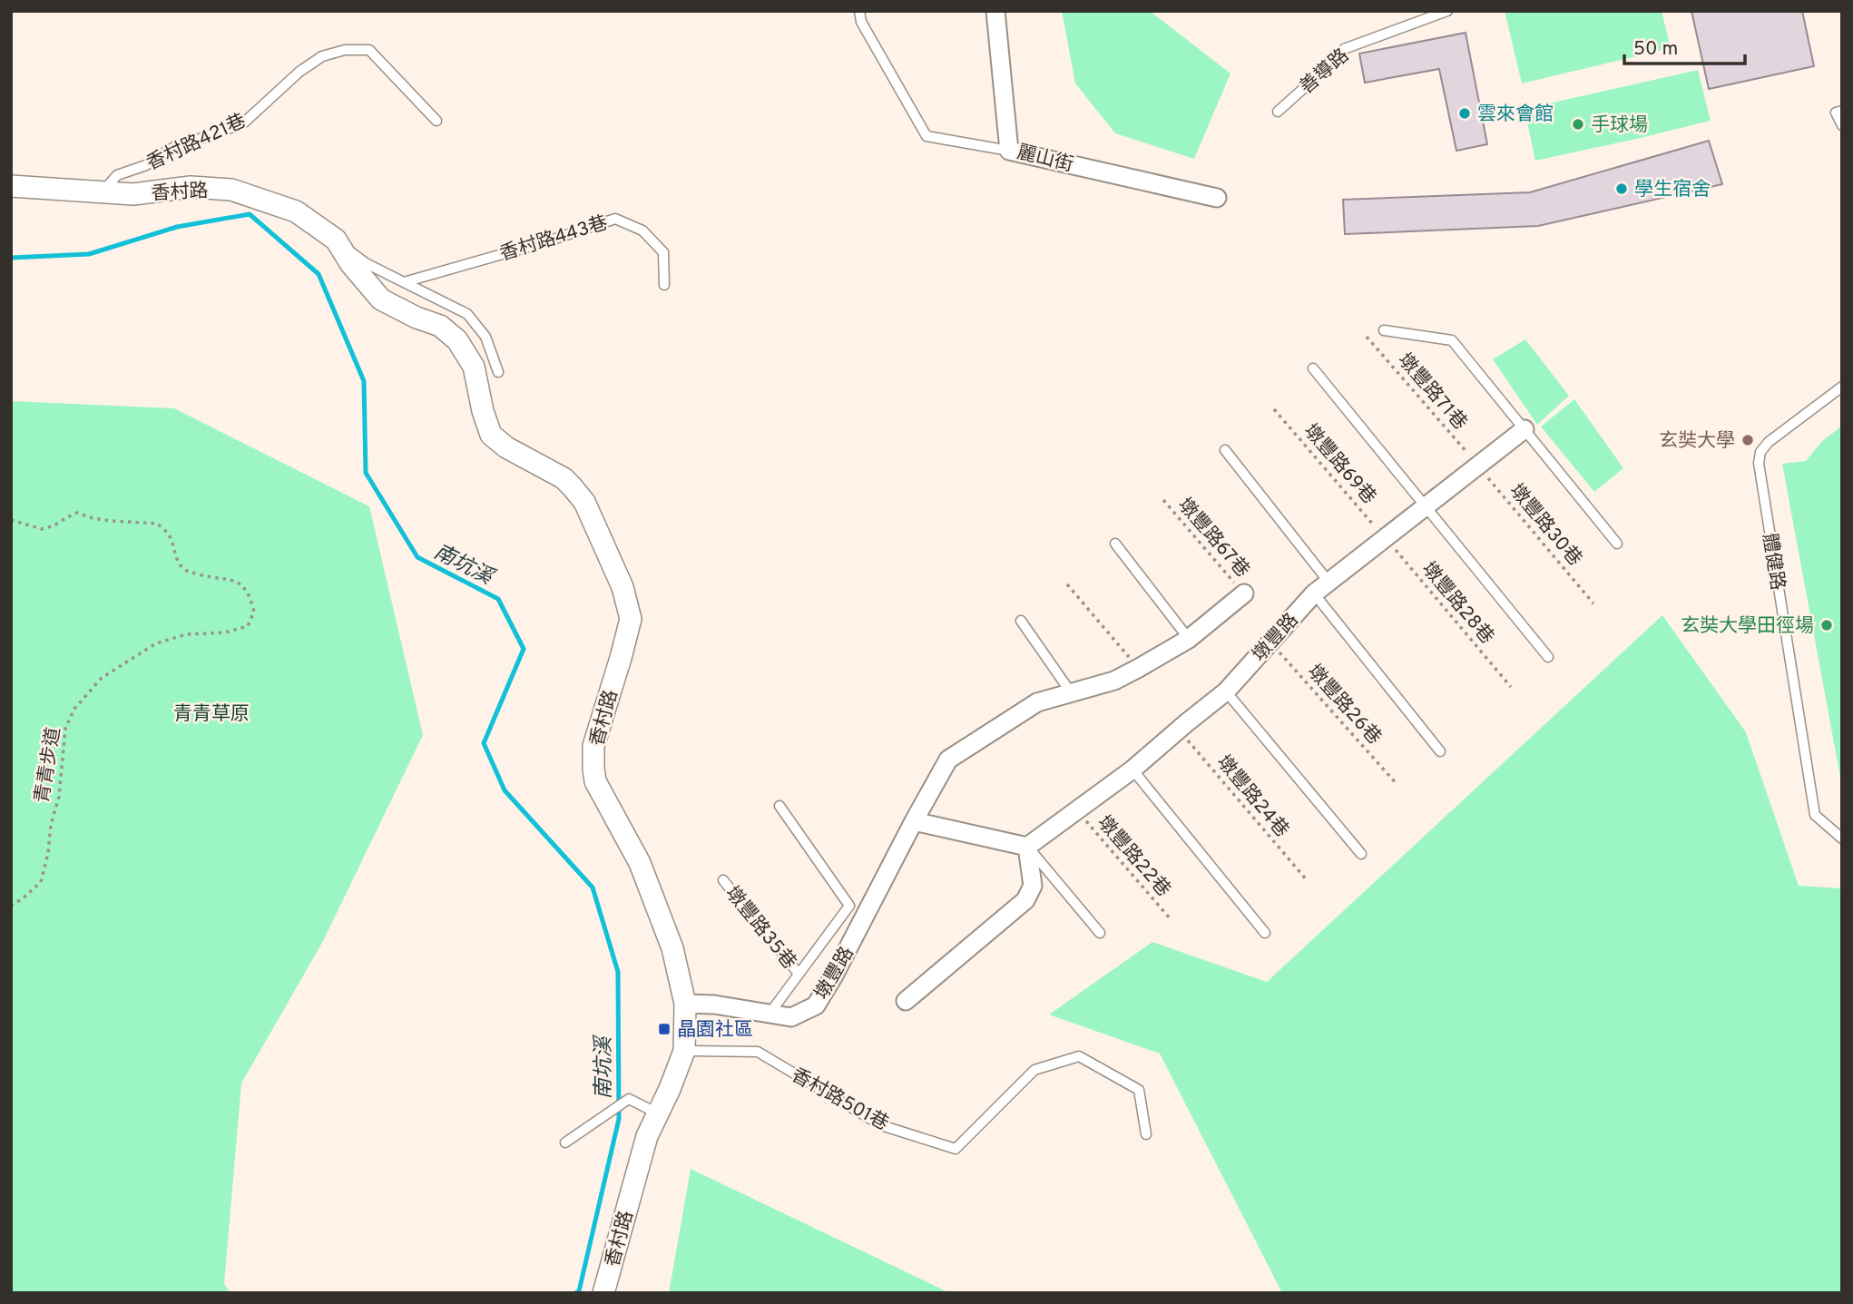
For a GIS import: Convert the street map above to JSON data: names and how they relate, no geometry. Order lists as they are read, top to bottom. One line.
{"streets":{"street":["麗山街","香村路","墩豐路"],"lane":["善導路","香村路421巷","香村路443巷","體健路","墩豐路35巷","香村路501巷"],"path":["墩豐路71巷","墩豐路69巷","墩豐路30巷","墩豐路67巷","墩豐路28巷","墩豐路26巷","青青步道","墩豐路24巷","墩豐路22巷"]},"crossings":[["香村路421巷","香村路"],["香村路","香村路443巷"],["香村路","墩豐路"],["香村路","香村路501巷"],["墩豐路71巷","墩豐路30巷"],["墩豐路71巷","墩豐路"],["墩豐路69巷","墩豐路28巷"],["墩豐路69巷","墩豐路"],["墩豐路30巷","墩豐路"],["墩豐路67巷","墩豐路"],["墩豐路28巷","墩豐路"],["墩豐路","墩豐路26巷"],["墩豐路","墩豐路24巷"],["墩豐路","墩豐路22巷"]],"water":["南坑溪"],"parks":["青青草原"],"places":{"other":["雲來會館","手球場","學生宿舍","玄奘大學","玄奘大學田徑場"],"transit":["晶園社區"]},"scale_bar":"50 m"}
